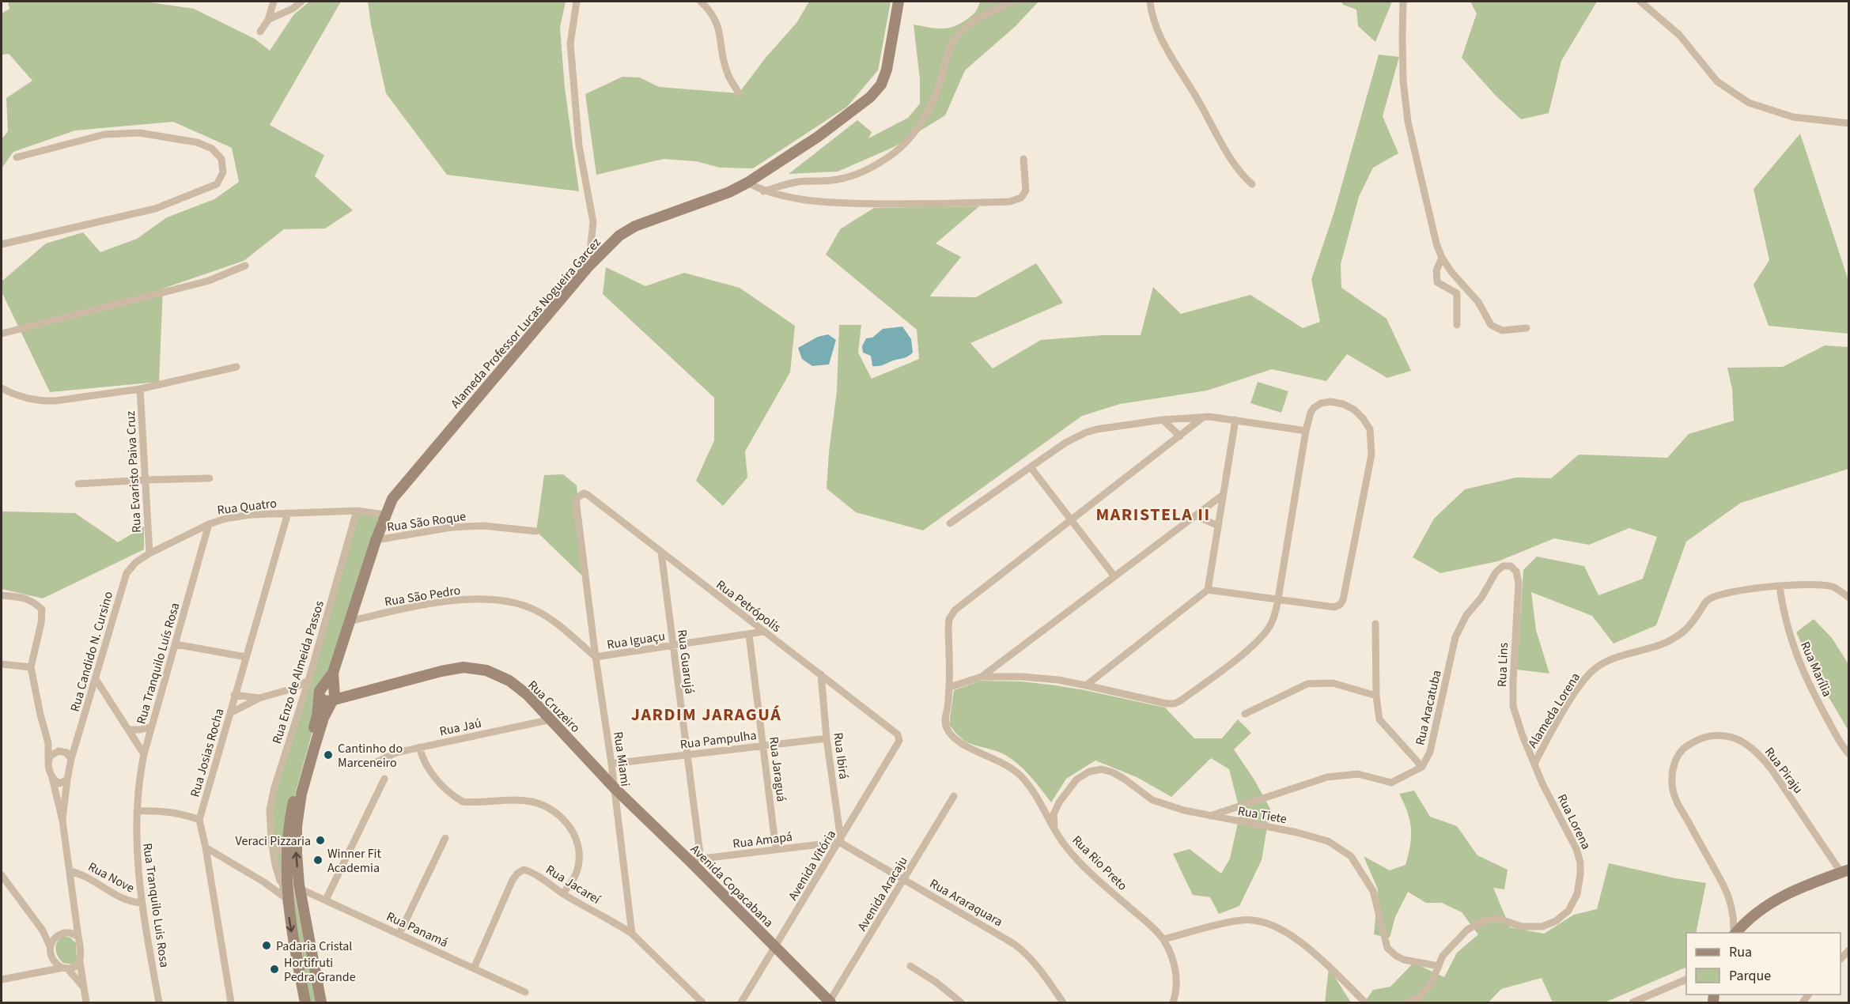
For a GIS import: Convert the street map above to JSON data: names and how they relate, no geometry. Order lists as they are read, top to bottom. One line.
{"streets":{"main road":["Alameda Professor Lucas Nogueira Garcez","Rua Cruzeiro","Avenida Copacabana"],"street":["Rua Evaristo Paiva Cruz","Rua Quatro","Rua São Roque","Rua São Pedro","Rua Petrópolis","Rua Iguaçu","Rua Candido N. Cursino","Rua Guarujá","Rua Tranquilo Luís Rosa","Rua Lins","Rua Marília","Rua Enzo de Almeida Passos","Rua Aracatuba","Alameda Lorena","Rua Jaú","Rua Pampulha","Rua Josias Rocha","Rua Ibirá","Rua Miami","Rua Jaraguá","Rua Piraju","Rua Tiete","Rua Lorena","Rua Amapá","Rua Rio Preto","Avenida Vitória","Rua Nove","Rua Jacareí","Avenida Aracaju","Rua Araraquara","Rua Tranquilo Luis Rosa","Rua Panamá"]},"crossings":[["Alameda Professor Lucas Nogueira Garcez","Rua Quatro"],["Alameda Professor Lucas Nogueira Garcez","Rua São Roque"],["Alameda Professor Lucas Nogueira Garcez","Rua São Pedro"],["Alameda Professor Lucas Nogueira Garcez","Rua Enzo de Almeida Passos"],["Rua Evaristo Paiva Cruz","Rua Quatro"],["Rua Quatro","Rua Candido N. Cursino"],["Rua Quatro","Rua Tranquilo Luís Rosa"],["Rua Quatro","Rua Enzo de Almeida Passos"],["Rua Quatro","Rua Josias Rocha"],["Rua São Pedro","Rua Iguaçu"],["Rua São Pedro","Rua Miami"],["Rua Petrópolis","Rua Iguaçu"],["Rua Petrópolis","Rua Guarujá"],["Rua Petrópolis","Rua Ibirá"],["Rua Petrópolis","Rua Miami"],["Rua Petrópolis","Avenida Vitória"],["Rua Iguaçu","Rua Guarujá"],["Rua Iguaçu","Rua Miami"],["Rua Iguaçu","Rua Jaraguá"],["Rua Guarujá","Rua Pampulha"],["Rua Guarujá","Rua Amapá"],["Rua Tranquilo Luís Rosa","Rua Tranquilo Luis Rosa"],["Rua Lins","Rua Aracatuba"],["Rua Lins","Alameda Lorena"],["Rua Lins","Rua Lorena"],["Rua Marília","Alameda Lorena"],["Rua Cruzeiro","Rua Jaú"],["Rua Cruzeiro","Rua Miami"],["Rua Cruzeiro","Avenida Copacabana"],["Alameda Lorena","Rua Lorena"],["Rua Pampulha","Rua Ibirá"],["Rua Pampulha","Rua Miami"],["Rua Pampulha","Rua Jaraguá"],["Rua Ibirá","Rua Amapá"],["Rua Ibirá","Avenida Vitória"],["Rua Ibirá","Rua Araraquara"],["Rua Miami","Rua Jacareí"],["Rua Miami","Avenida Copacabana"],["Rua Jaraguá","Rua Amapá"],["Rua Tiete","Rua Lorena"],["Rua Tiete","Rua Rio Preto"],["Rua Amapá","Avenida Vitória"],["Rua Amapá","Avenida Copacabana"],["Rua Amapá","Rua Araraquara"],["Avenida Vitória","Avenida Copacabana"],["Avenida Vitória","Rua Araraquara"],["Rua Nove","Rua Tranquilo Luis Rosa"],["Rua Jacareí","Rua Panamá"],["Avenida Copacabana","Avenida Aracaju"],["Avenida Aracaju","Rua Araraquara"]],"districts":["MARISTELA II","JARDIM JARAGUÁ"],"places":["Cantinho do Marceneiro","Veraci Pizzaria","Winner Fit Academia","Padaria Cristal","Hortifruti Pedra Grande"],"legend":["Rua","Parque"]}
